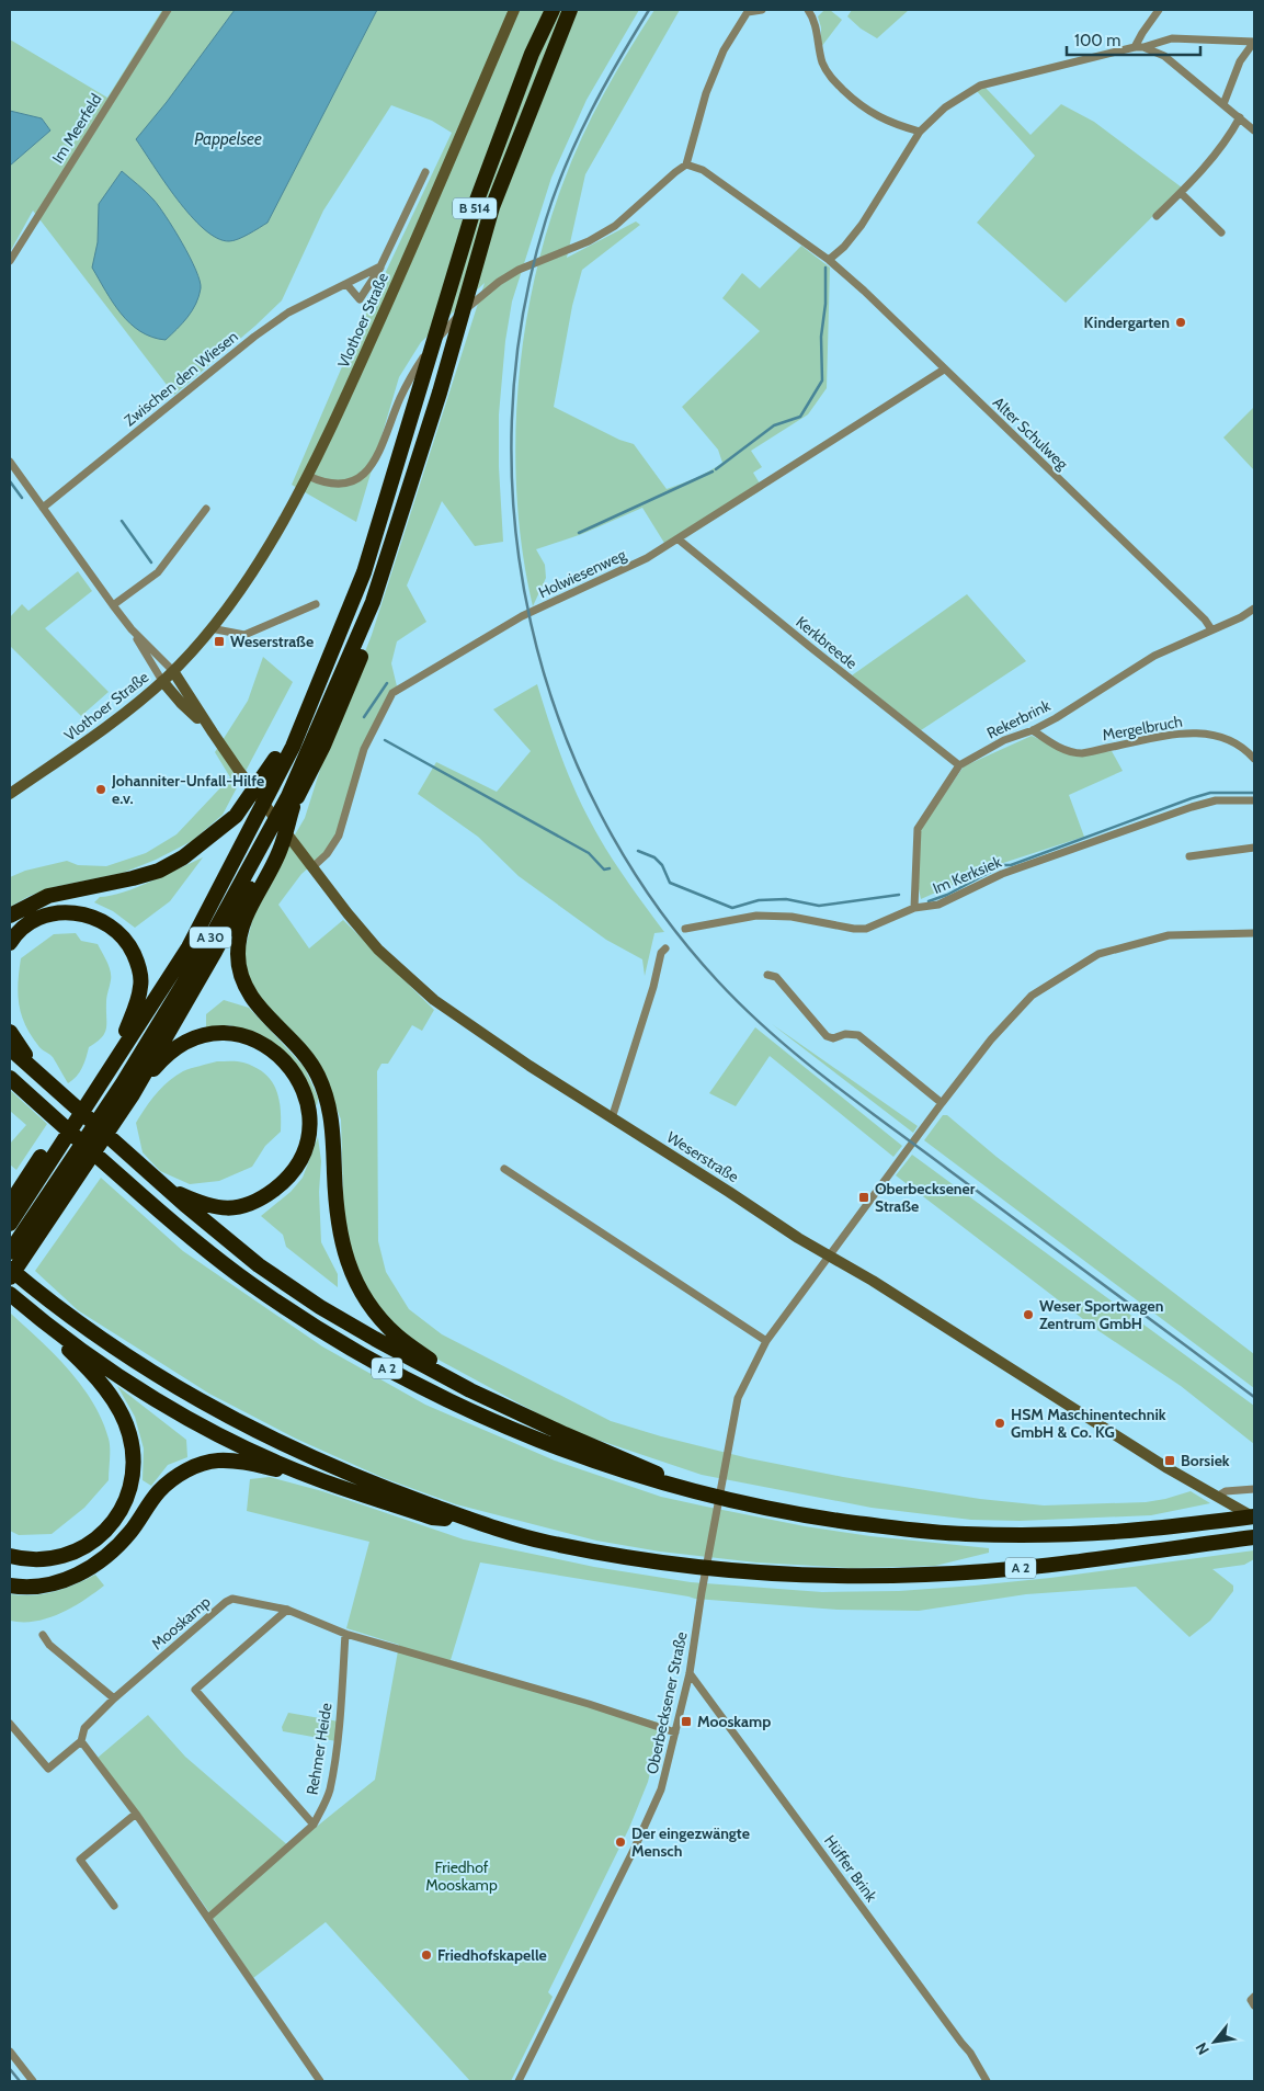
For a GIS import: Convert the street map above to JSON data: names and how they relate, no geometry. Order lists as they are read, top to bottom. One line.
{"streets":{"highway":["B 514","A 30","A 2"],"street":["Im Meerfeld","Vlothoer Straße","Zwischen den Wiesen","Alter Schulweg","Holwiesenweg","Kerkbreede","Rekerbrink","Mergelbruch","Im Kerksiek","Weserstraße","Mooskamp","Oberbecksener Straße","Rehmer Heide","Hüffer Brink"]},"crossings":[["B 514","A 30"],["Vlothoer Straße","Weserstraße"],["Zwischen den Wiesen","Weserstraße"],["Alter Schulweg","Holwiesenweg"],["Alter Schulweg","Rekerbrink"],["Holwiesenweg","Kerkbreede"],["Holwiesenweg","Weserstraße"],["Kerkbreede","Rekerbrink"],["Rekerbrink","Mergelbruch"],["Rekerbrink","Im Kerksiek"],["Weserstraße","A 2"],["Weserstraße","Oberbecksener Straße"],["Mooskamp","Oberbecksener Straße"],["Mooskamp","Rehmer Heide"],["Oberbecksener Straße","Hüffer Brink"]],"water":["Pappelsee"],"parks":["Friedhof Mooskamp"],"places":{"other":["Kindergarten","Johanniter-Unfall-Hilfe e.v.","Weser Sportwagen Zentrum GmbH","HSM Maschinentechnik GmbH & Co. KG","Der eingezwängte Mensch","Friedhofskapelle"],"transit":["Weserstraße","Oberbecksener Straße","Borsiek","Mooskamp"]},"scale_bar":"100 m","north":"bottom left"}
